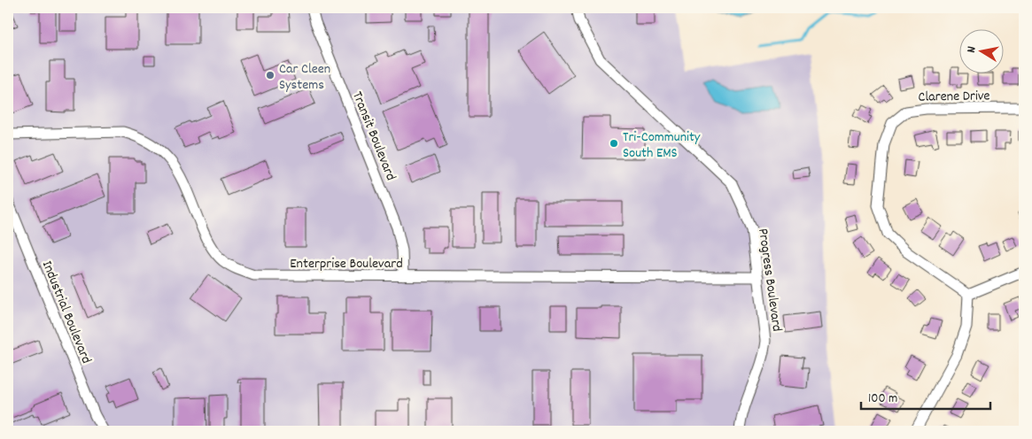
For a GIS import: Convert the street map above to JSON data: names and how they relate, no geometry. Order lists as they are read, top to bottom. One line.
{"streets":{"street":["Clarene Drive","Transit Boulevard","Enterprise Boulevard","Progress Boulevard","Industrial Boulevard"]},"crossings":[["Transit Boulevard","Enterprise Boulevard"],["Enterprise Boulevard","Progress Boulevard"]],"places":["Car Cleen Systems","Tri-Community South EMS"],"scale_bar":"100 m","north":"left"}
